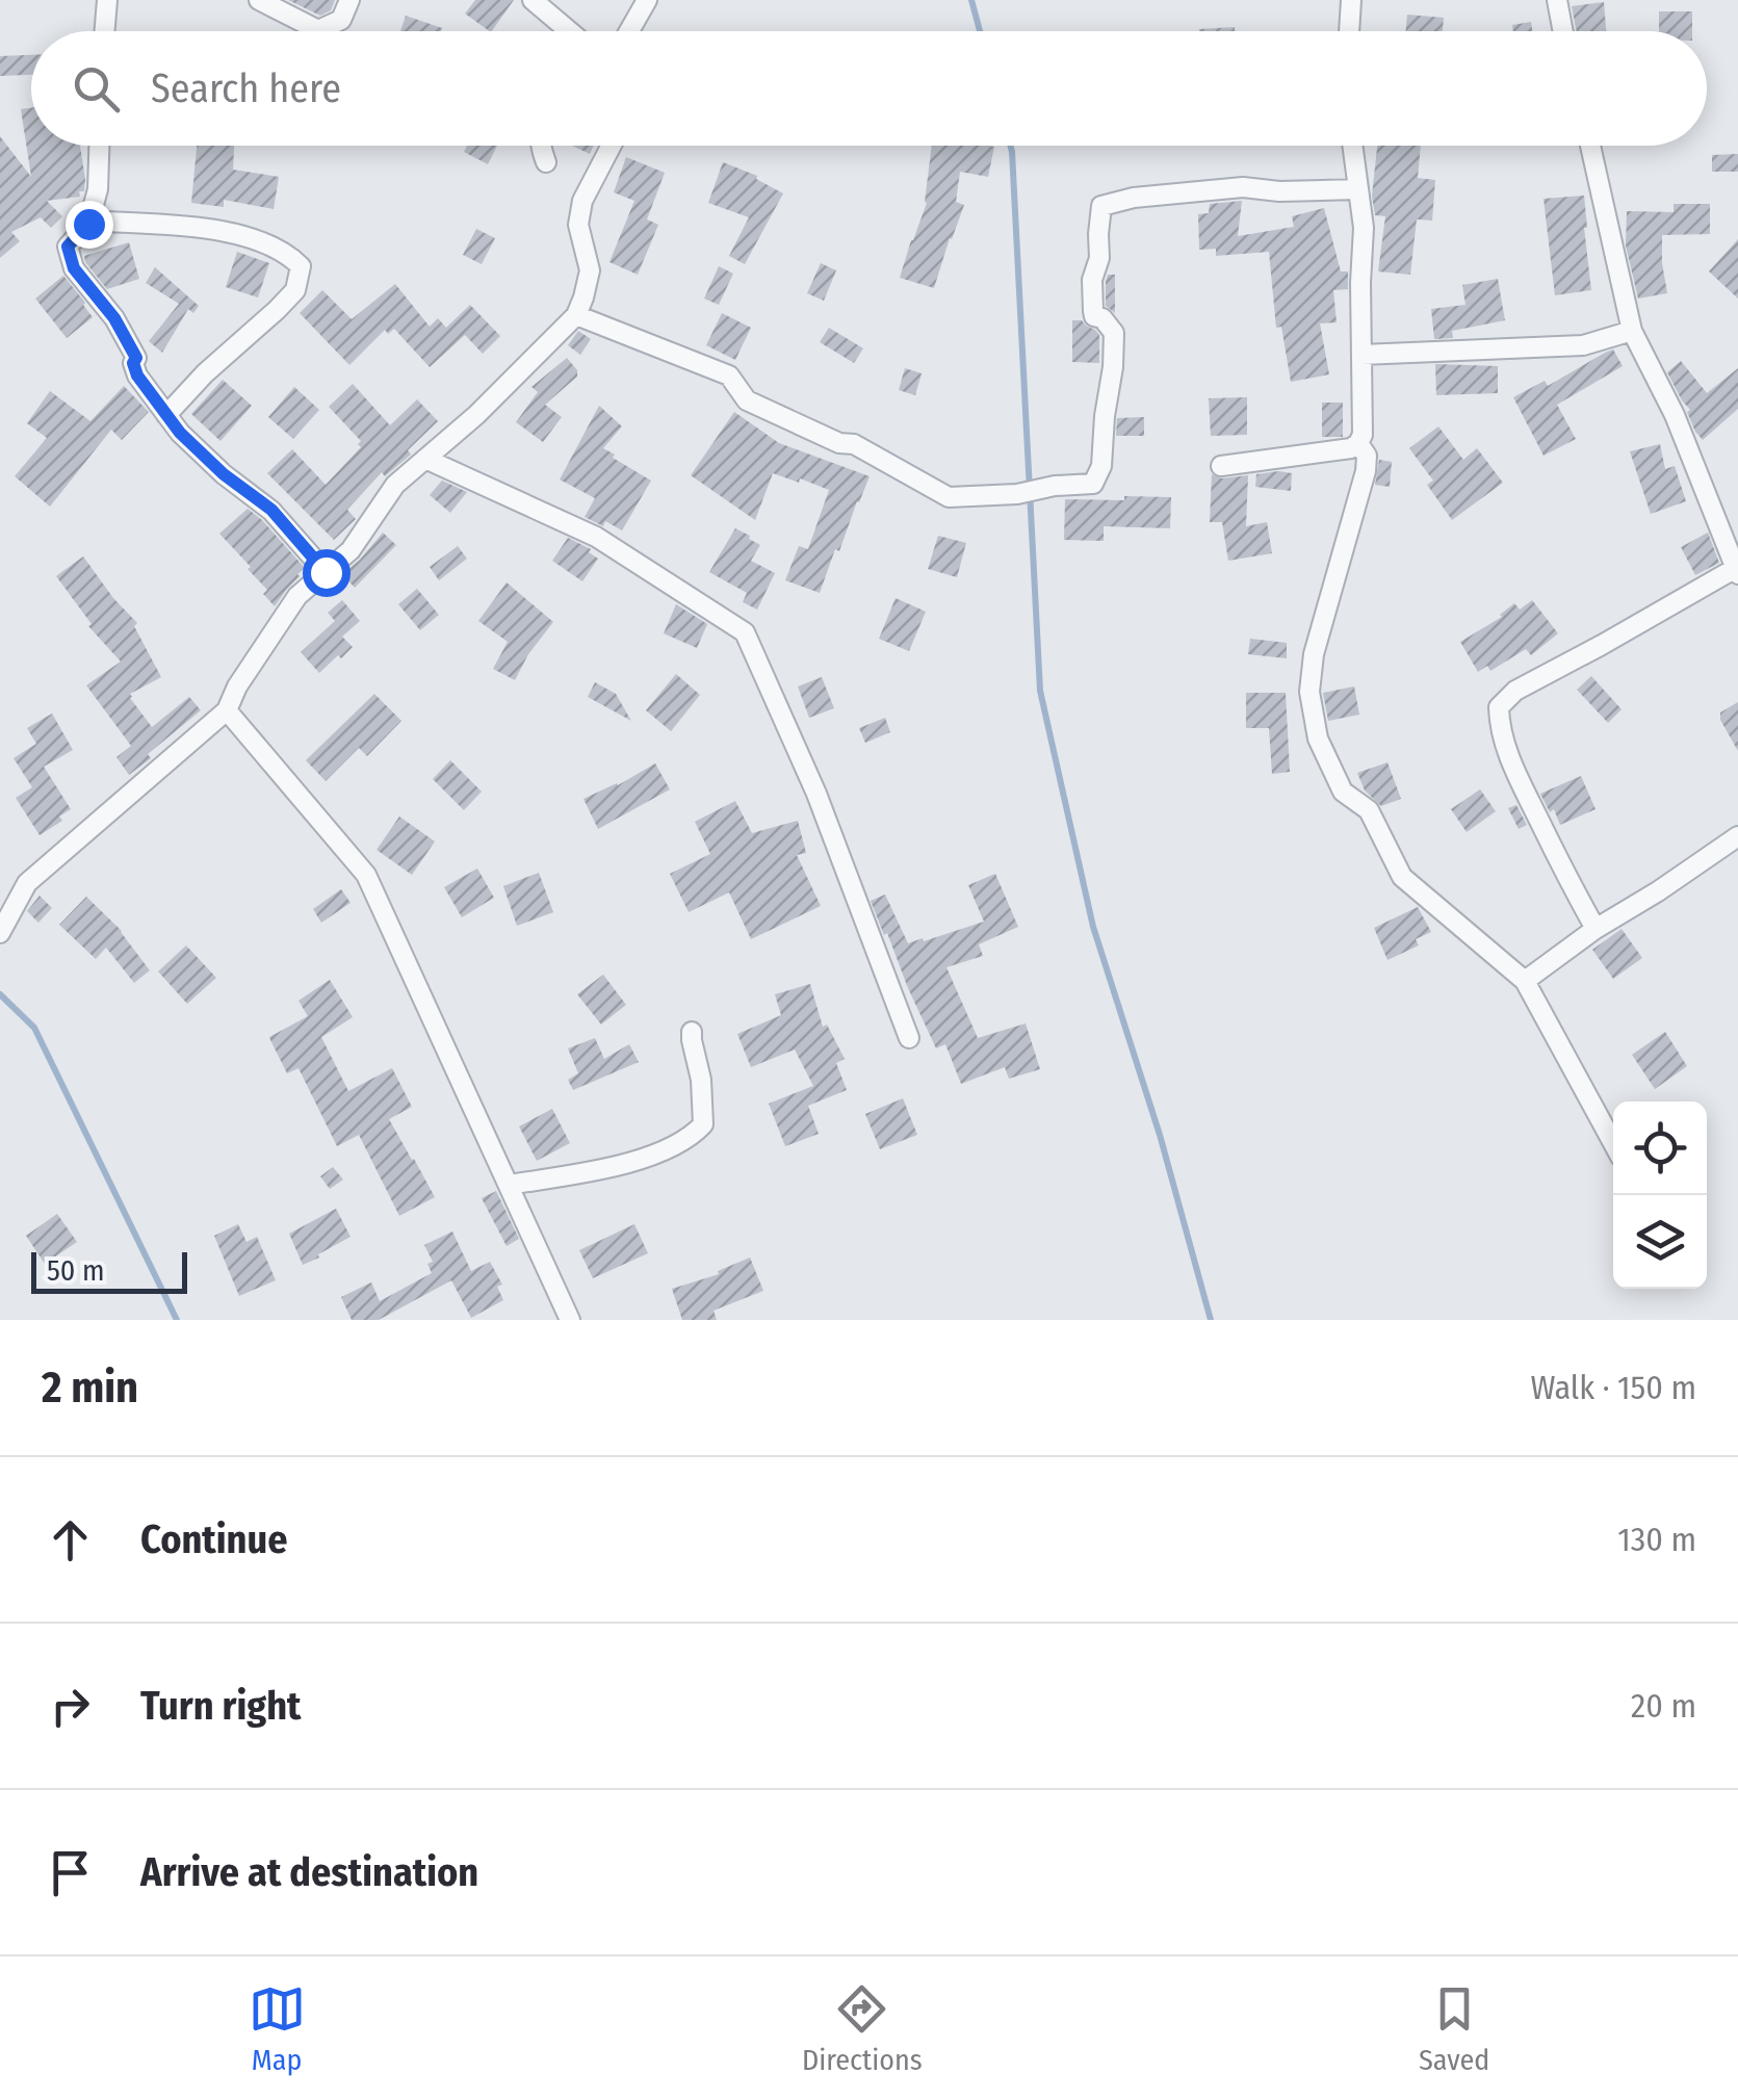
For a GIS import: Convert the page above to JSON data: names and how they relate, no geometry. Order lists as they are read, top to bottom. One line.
{"scale_bar":"50 m","page":{"search":"Search here","scale":"50 m","heading":["2 min","Walk · 150 m"],"list":[["Continue","130 m"],["Turn right","20 m"],"Arrive at destination"],"nav":["Map","Directions","Saved"]}}
